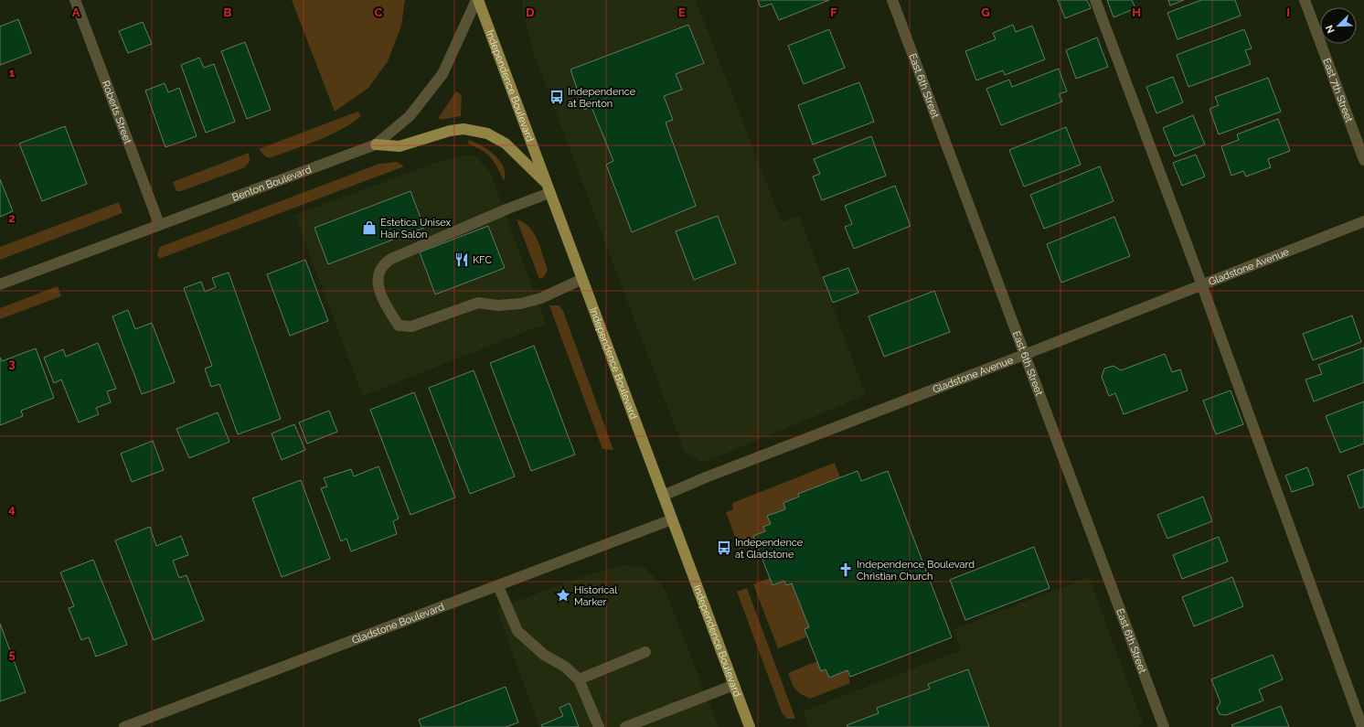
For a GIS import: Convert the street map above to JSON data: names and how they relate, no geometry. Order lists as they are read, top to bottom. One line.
{"streets":{"main road":["Independence Boulevard"],"street":["East 6th Street","East 7th Street","Roberts Street","Benton Boulevard","Gladstone Avenue","Gladstone Boulevard"]},"crossings":[["Independence Boulevard","Benton Boulevard"],["Independence Boulevard","Gladstone Avenue"],["Independence Boulevard","Gladstone Boulevard"],["East 6th Street","Gladstone Avenue"],["Roberts Street","Benton Boulevard"]],"places":{"bus stop":["Independence at Benton","Independence at Gladstone"],"shop":["Estetica Unisex Hair Salon"],"restaurant":["KFC"],"church":["Independence Boulevard Christian Church"],"place":["Historical Marker"]},"north":"bottom left","grid":{"columns":["A","B","C","D","E","F","G","H","I"],"rows":["1","2","3","4","5"]}}
